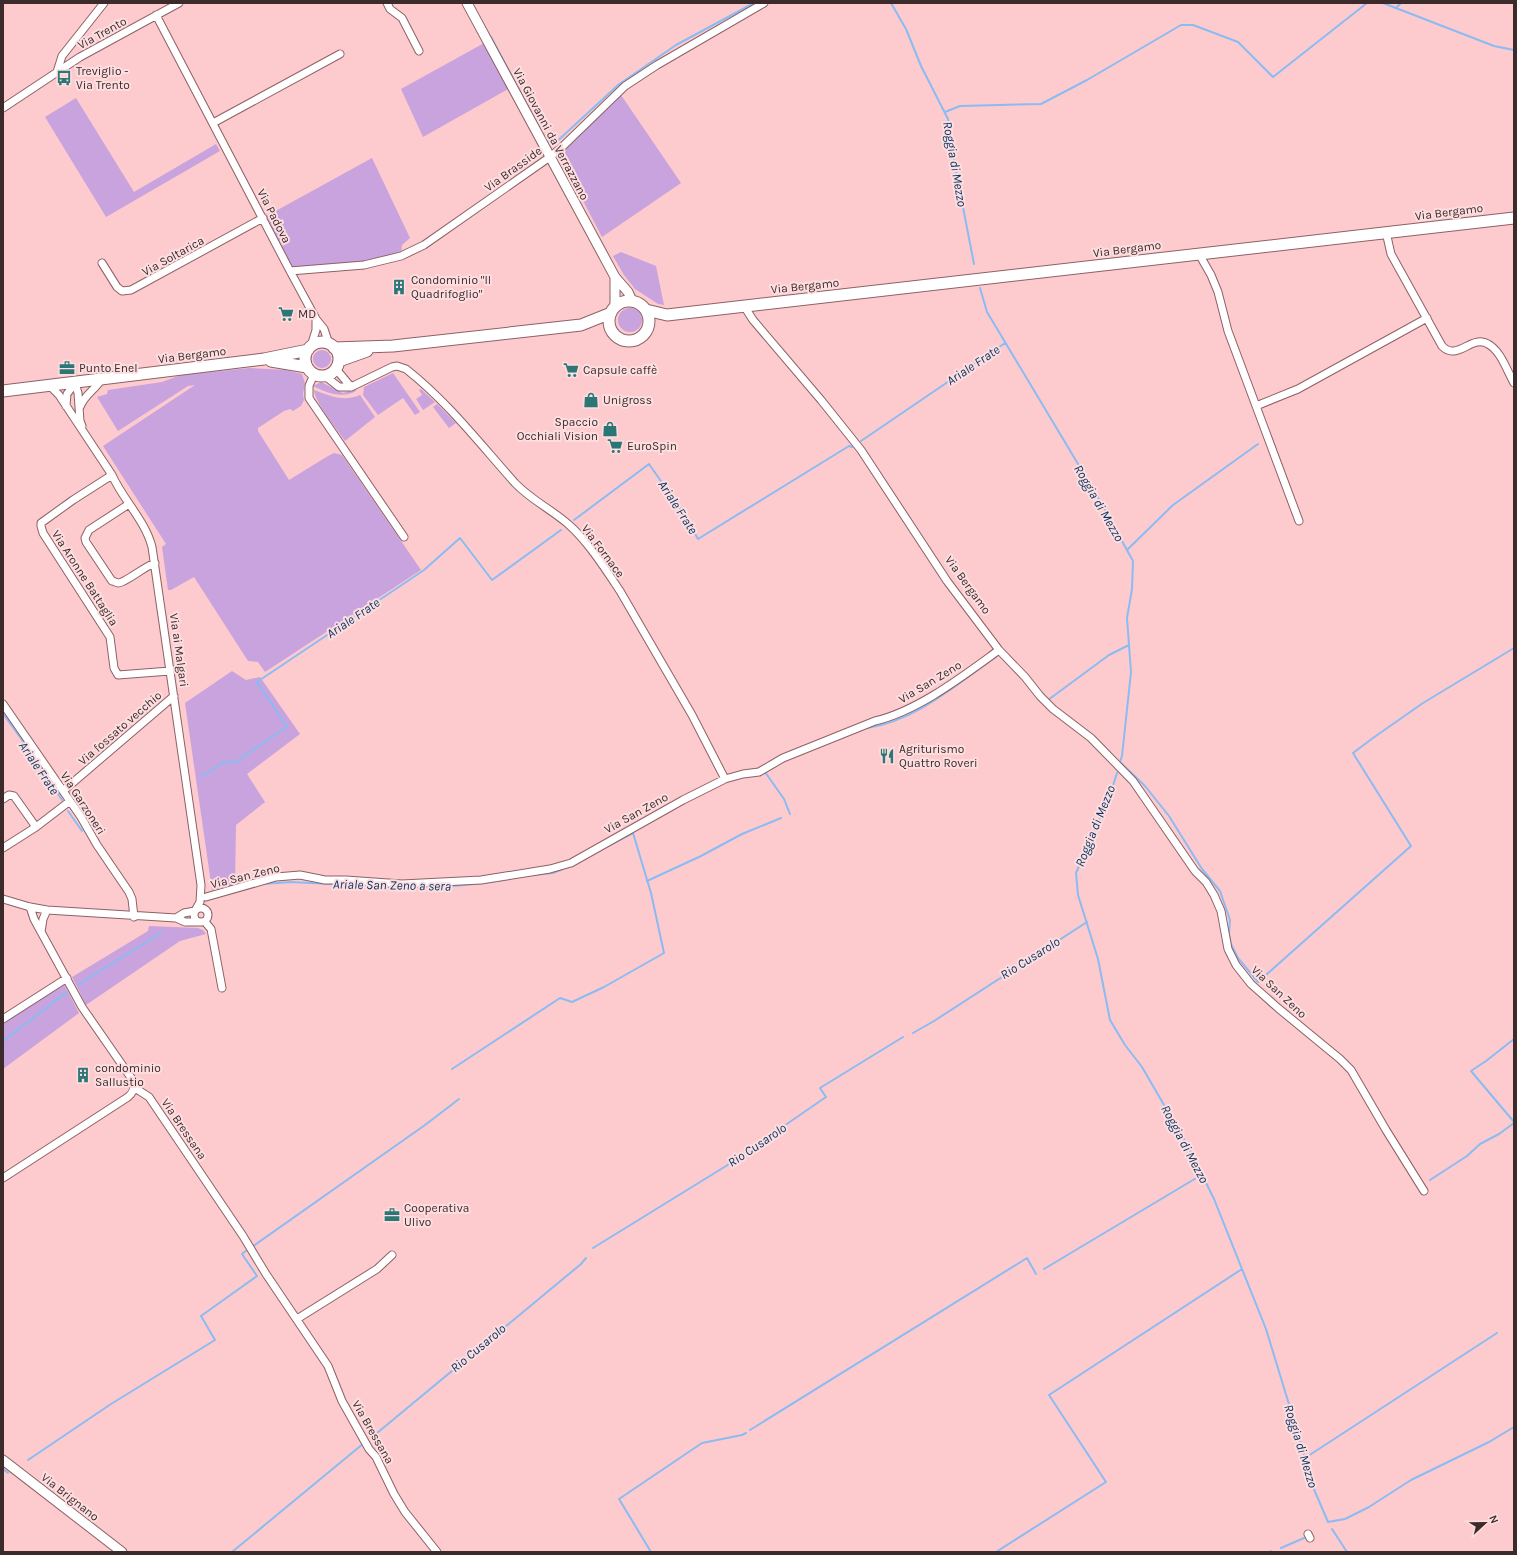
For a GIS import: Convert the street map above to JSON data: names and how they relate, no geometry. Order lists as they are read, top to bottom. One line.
{"streets":{"main road":["Via Bergamo"],"street":["Via Trento","Via Giovanni da Verrazzano","Via Brasside","Via Padova","Via Soltarica","Via Fornace","Via Aronne Battaglia","Via ai Malgari","Via San Zeno","Via fossato vecchio","Via Garzoneri","Via Bressana","Via Brignano"]},"crossings":[["Via Trento","Via Padova"],["Via Giovanni da Verrazzano","Via Brasside"],["Via Giovanni da Verrazzano","Via Bergamo"],["Via Brasside","Via Padova"],["Via Bergamo","Via Padova"],["Via Bergamo","Via ai Malgari"],["Via Bergamo","Via San Zeno"],["Via Padova","Via Soltarica"],["Via Fornace","Via San Zeno"],["Via Aronne Battaglia","Via ai Malgari"],["Via ai Malgari","Via fossato vecchio"],["Via fossato vecchio","Via Garzoneri"]],"water":["Roggia di Mezzo","Ariale Frate","Ariale San Zeno a sera","Rio Cusarolo"],"places":{"bus stop":["Treviglio - Via Trento"],"building":["Condominio \"Il Quadrifoglio\"","condominio Sallustio"],"supermarket":["MD","Capsule caffè","EuroSpin"],"office":["Punto Enel","Cooperativa Ulivo"],"shop":["Unigross","Spaccio Occhiali Vision"],"restaurant":["Agriturismo Quattro Roveri"]},"north":"right"}
